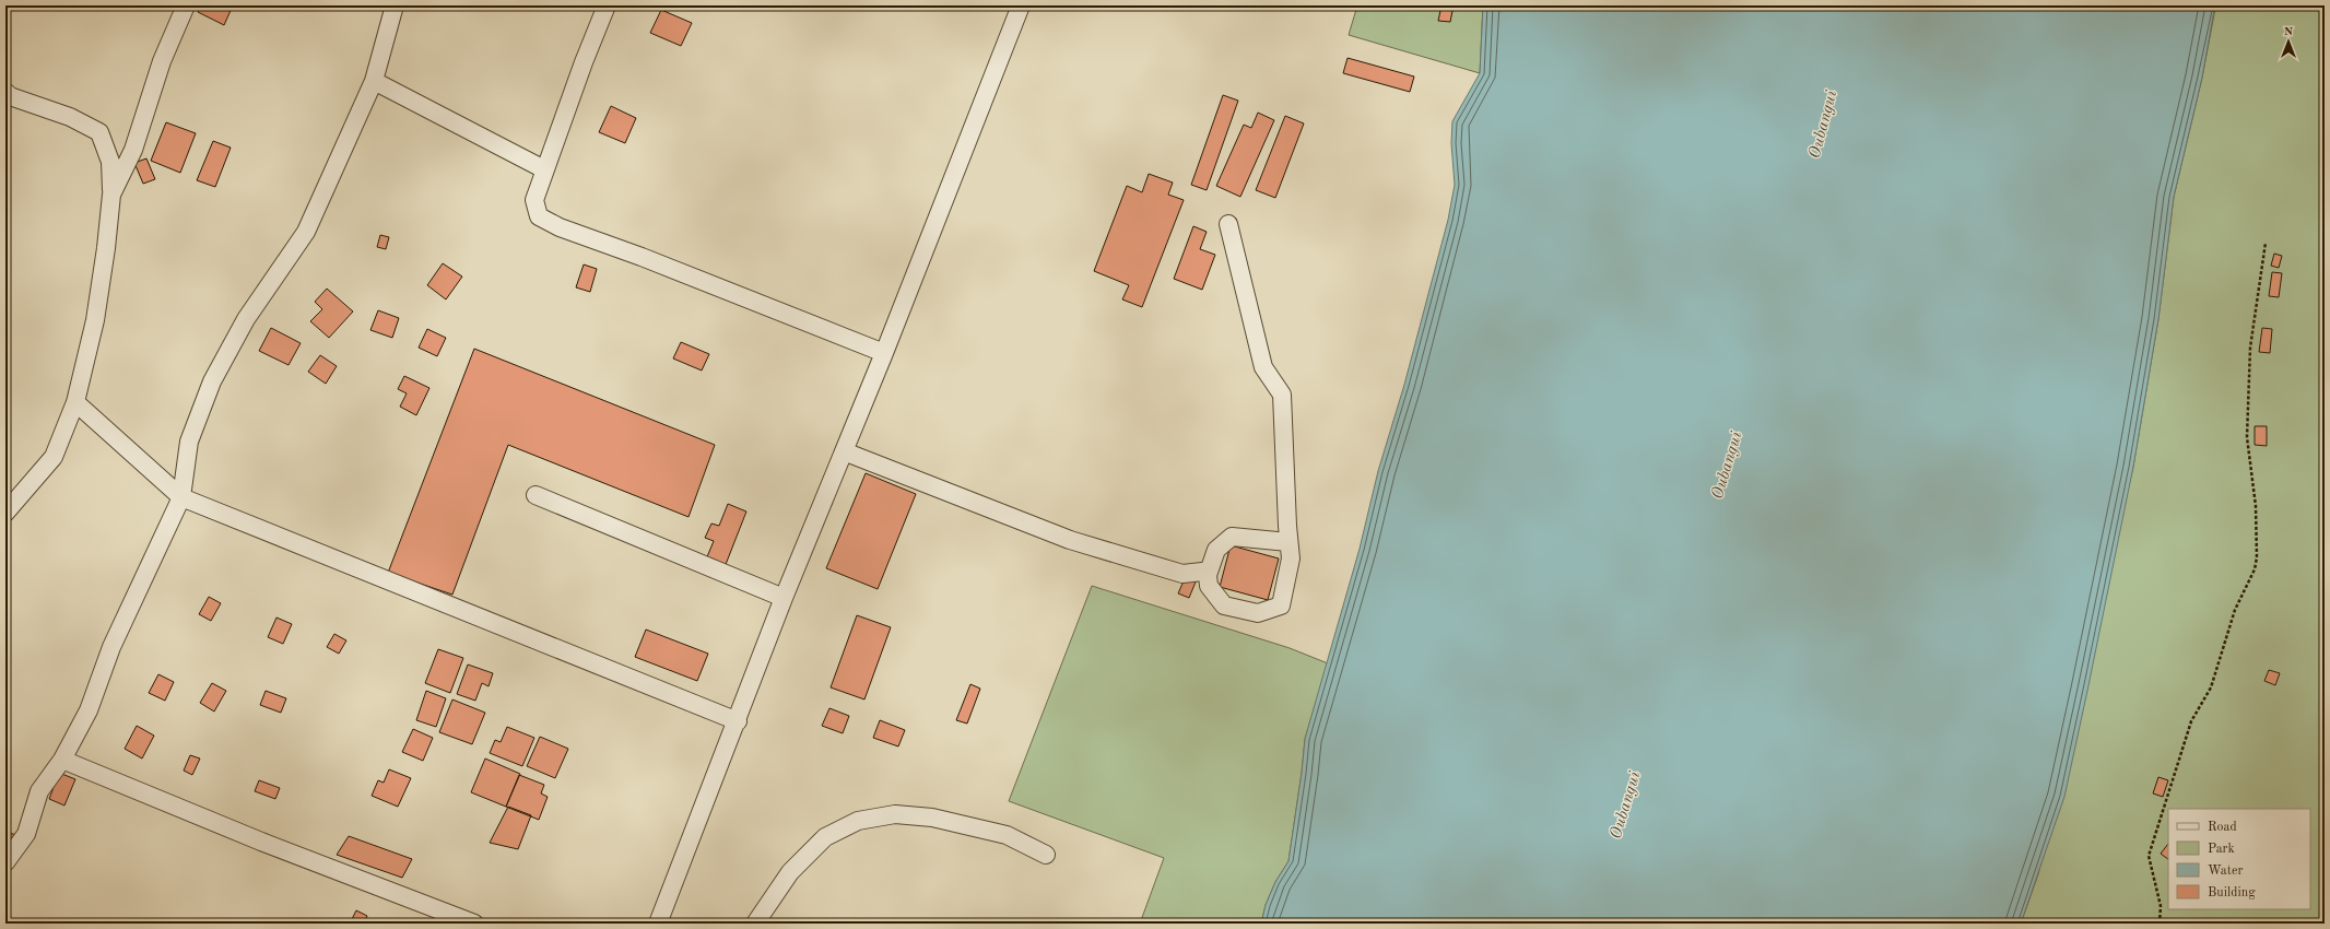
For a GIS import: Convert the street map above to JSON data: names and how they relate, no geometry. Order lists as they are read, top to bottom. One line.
{"water":["Oubangui"],"legend":["Road","Park","Water","Building"],"north":"top"}
